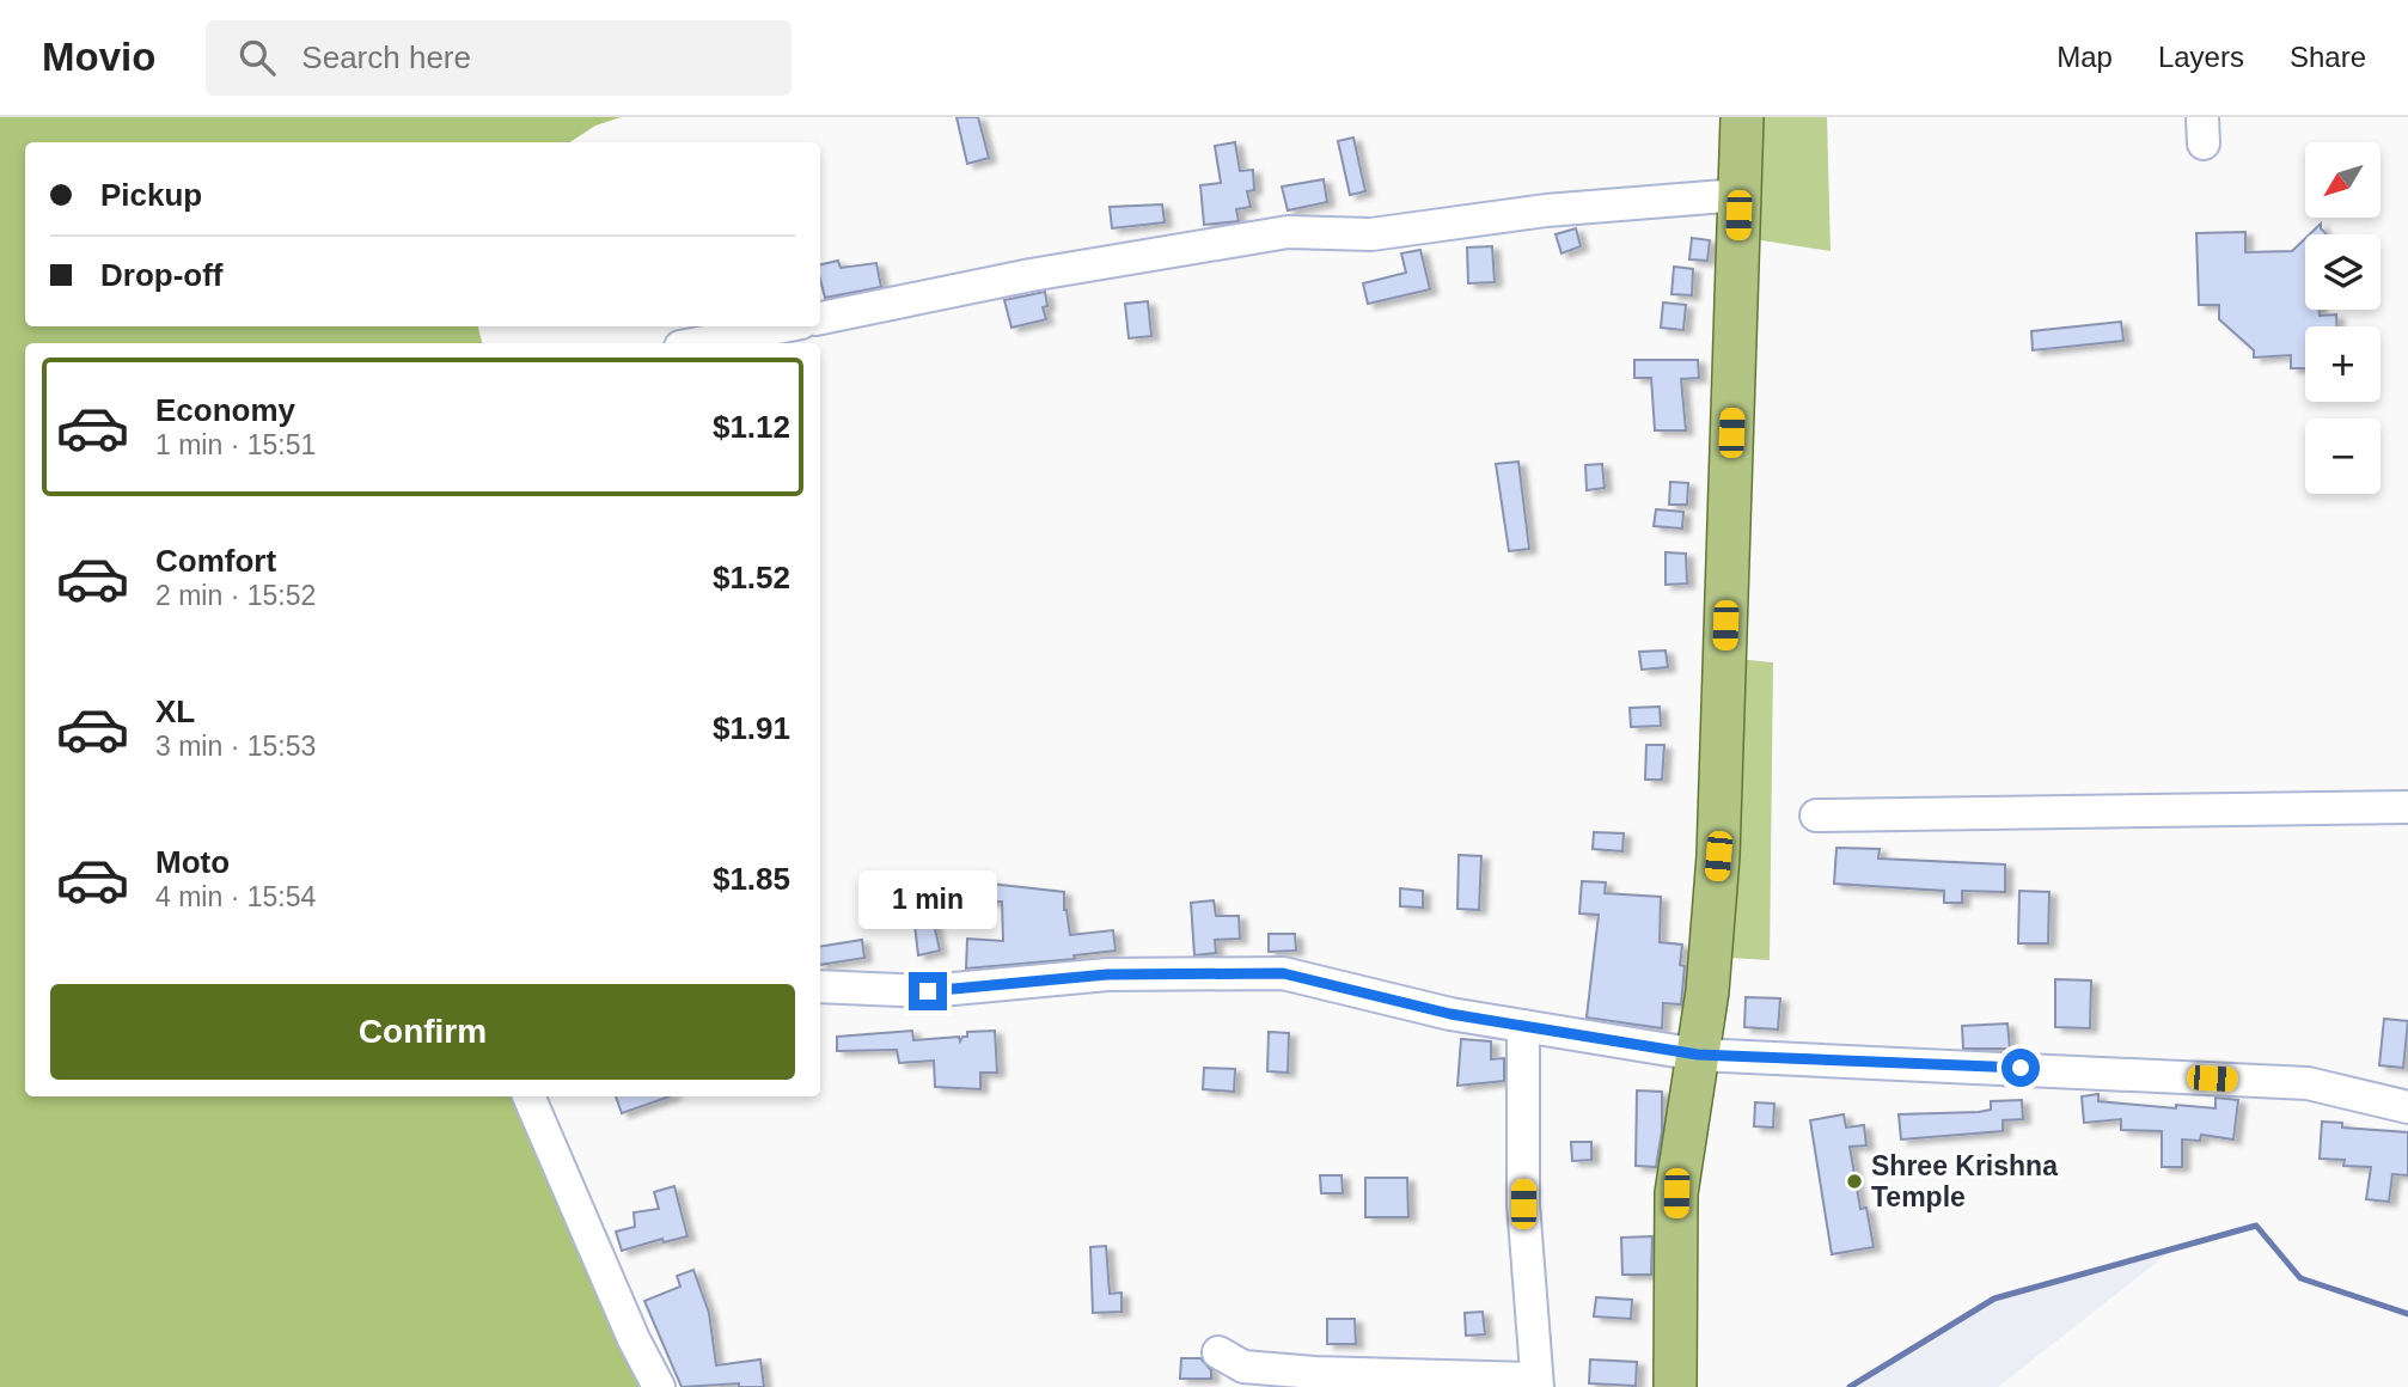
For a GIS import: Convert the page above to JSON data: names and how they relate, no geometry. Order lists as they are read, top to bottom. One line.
{"places":["Shree Krishna Temple"],"north":"bottom left","page":{"header":"Movio","search":"Search here","nav":["Map","Layers","Share"],"map_buttons":["+","−"],"banner":["Pickup","Drop-off"],"list":[{"name":"Economy","note":"1 min · 15:51","value":"$1.12"},{"name":"Comfort","note":"2 min · 15:52","value":"$1.52"},{"name":"XL","note":"3 min · 15:53","value":"$1.91"},{"name":"Moto","note":"4 min · 15:54","value":"$1.85"}],"bubble":"1 min","buttons":"Confirm"}}
